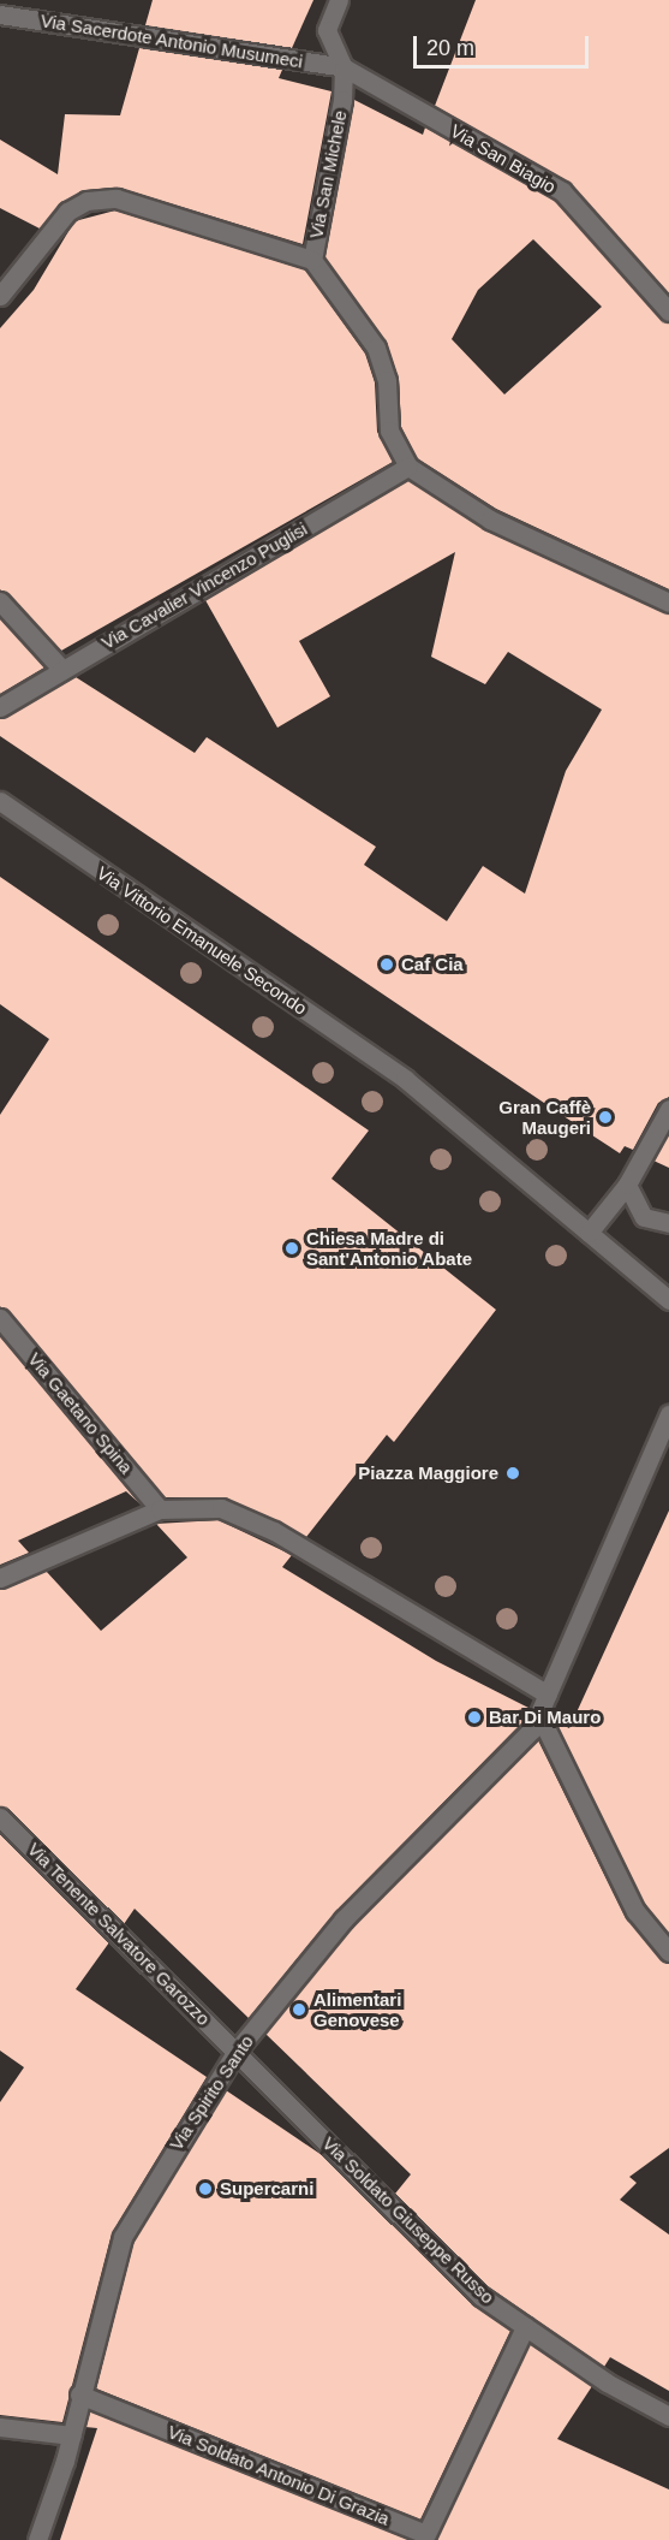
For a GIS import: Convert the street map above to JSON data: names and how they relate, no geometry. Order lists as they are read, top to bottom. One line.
{"streets":{"street":["Via Sacerdote Antonio Musumeci","Via San Biagio","Via San Michele","Via Cavalier Vincenzo Puglisi","Via Vittorio Emanuele Secondo","Via Gaetano Spina","Via Tenente Salvatore Garozzo","Via Spirito Santo","Via Soldato Giuseppe Russo","Via Soldato Antonio Di Grazia"]},"crossings":[["Via Sacerdote Antonio Musumeci","Via San Biagio"],["Via Sacerdote Antonio Musumeci","Via San Michele"],["Via San Biagio","Via San Michele"],["Via San Michele","Via Cavalier Vincenzo Puglisi"],["Via Tenente Salvatore Garozzo","Via Spirito Santo"],["Via Tenente Salvatore Garozzo","Via Soldato Giuseppe Russo"],["Via Spirito Santo","Via Soldato Giuseppe Russo"],["Via Spirito Santo","Via Soldato Antonio Di Grazia"],["Via Soldato Giuseppe Russo","Via Soldato Antonio Di Grazia"]],"places":["Caf Cia","Gran Caffè Maugeri","Chiesa Madre di Sant'Antonio Abate","Piazza Maggiore","Bar Di Mauro","Alimentari Genovese","Supercarni"],"scale_bar":"20 m"}
